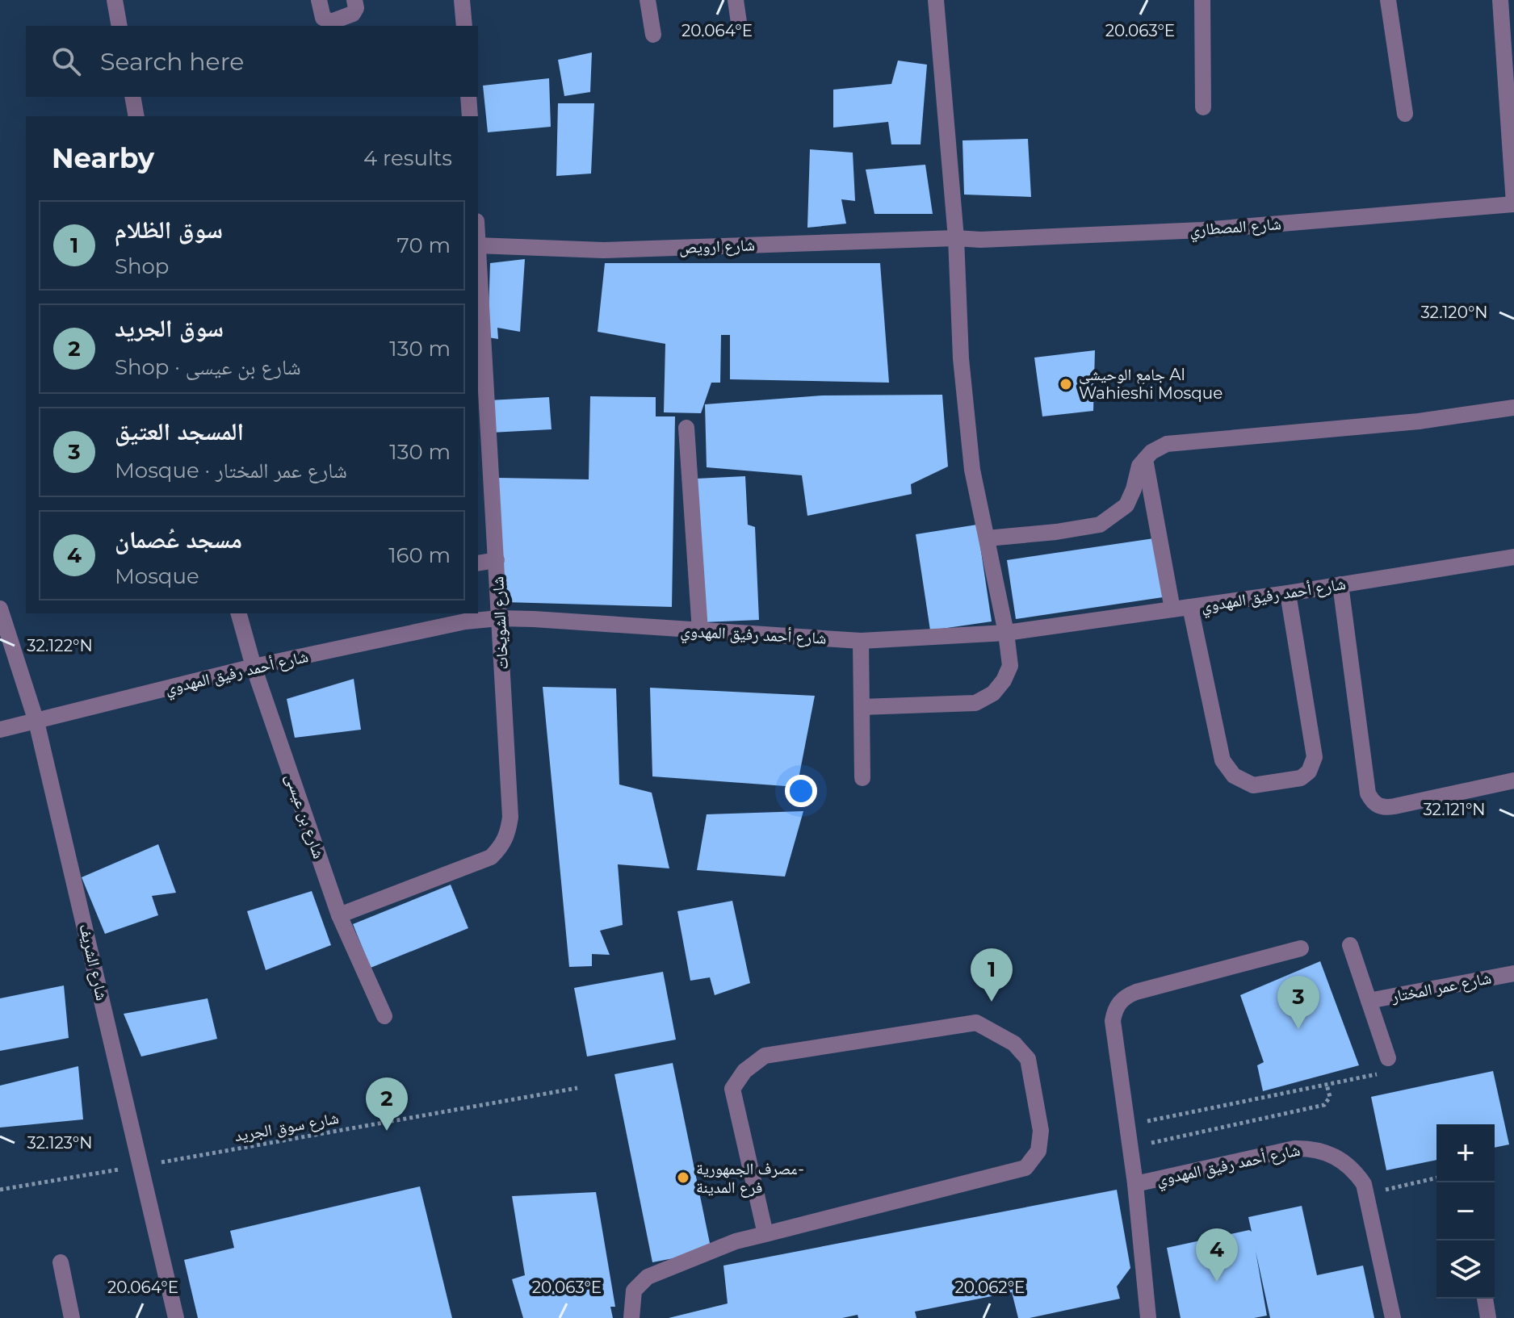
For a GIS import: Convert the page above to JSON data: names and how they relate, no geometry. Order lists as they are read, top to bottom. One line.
{"streets":{"street":["شارع المصطاري","شارع ارويص","شارع أحمد رفيق المهدوي","شارع الشويخات","شارع بن عيسى","شارع الشريف","شارع عمر المختار"],"path":["شارع سوق الجريد"]},"crossings":[["شارع المصطاري","شارع ارويص"],["شارع أحمد رفيق المهدوي","شارع الشويخات"],["شارع أحمد رفيق المهدوي","شارع بن عيسى"],["شارع أحمد رفيق المهدوي","شارع الشريف"],["شارع الشويخات","شارع بن عيسى"],["شارع الشريف","شارع سوق الجريد"]],"places":["جامع الوحيشي Al Wahieshi Mosque","مصرف الجمهورية- فرع المدينة"],"page":{"search":"Search here","heading":["Nearby","4 results"],"list":[{"mark":"1","name":"سوق الظلام","note":"Shop","value":"70 m"},{"mark":"2","name":"سوق الجريد","note":"Shop · شارع بن عيسى","value":"130 m"},{"mark":"3","name":"المسجد العتيق","note":"Mosque · شارع عمر المختار","value":"130 m"},{"mark":"4","name":"مسجد عُصمان","note":"Mosque","value":"160 m"}],"pins":["1","3","2","4"],"map_buttons":["+","−"]},"coordinates":["20.064°E","20.063°E","32.120°N","32.122°N","32.121°N","32.123°N","20.062°E"]}
